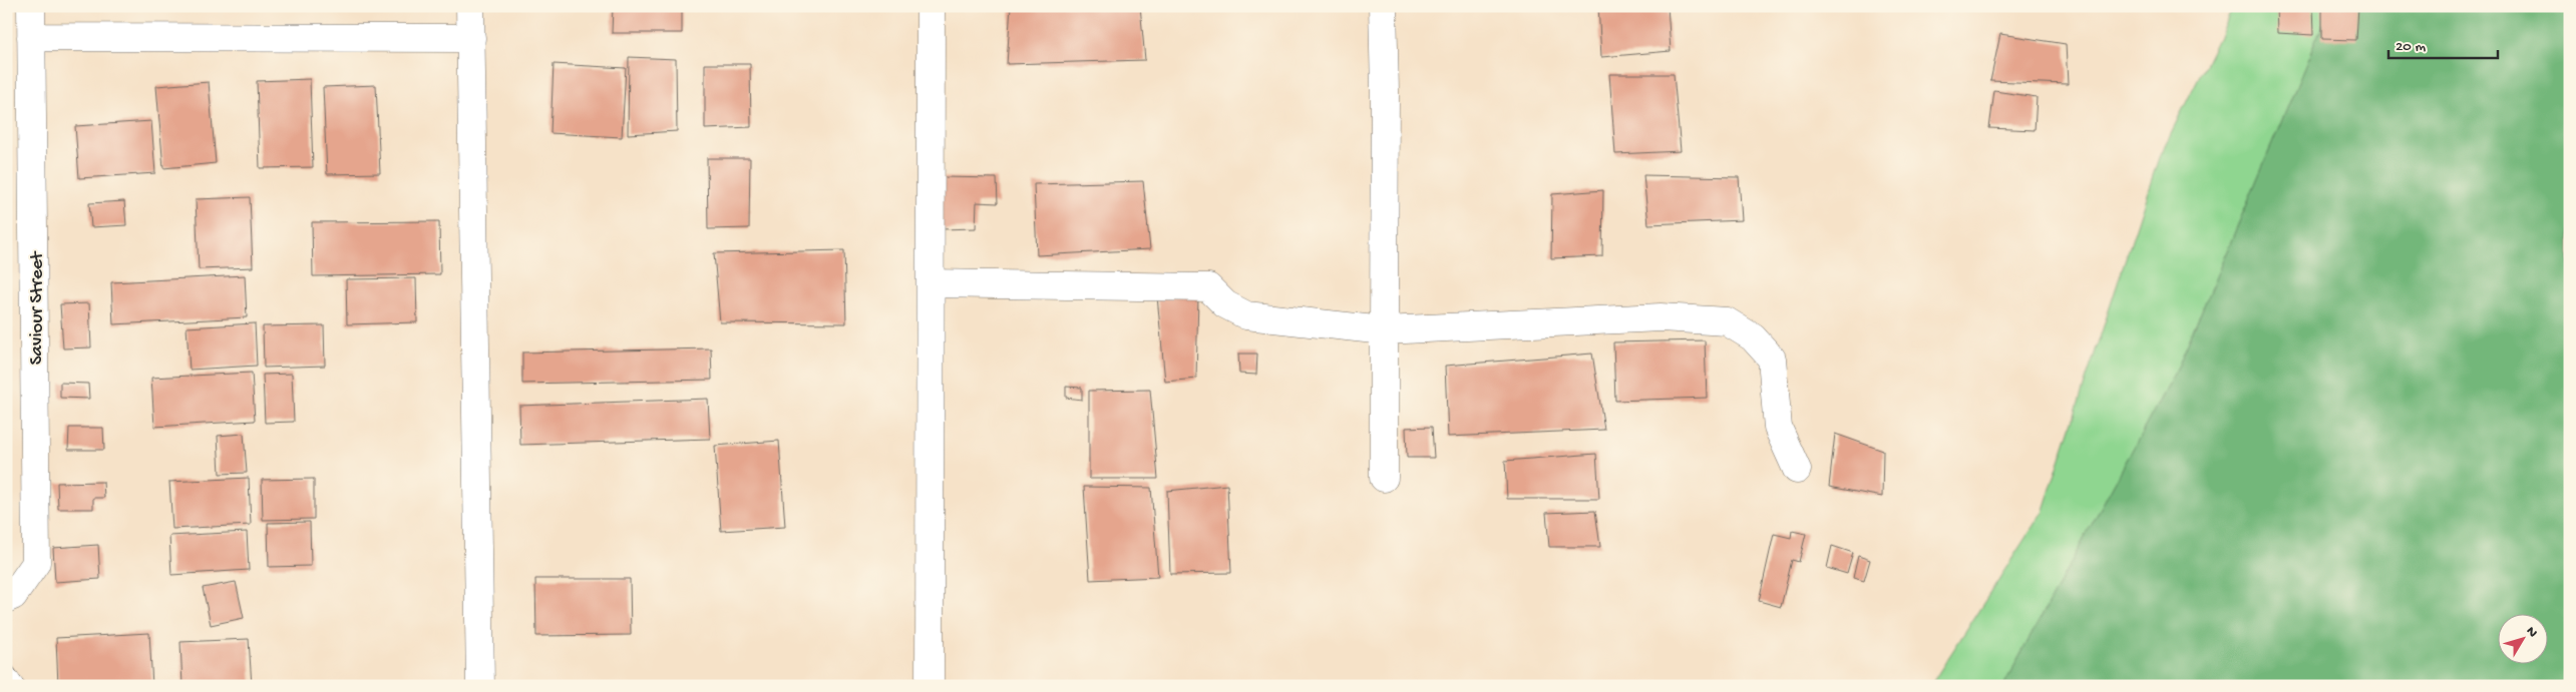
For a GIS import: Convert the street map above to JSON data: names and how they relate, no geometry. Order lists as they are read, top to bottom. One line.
{"streets":{"street":["Saviour Street"]},"scale_bar":"20 m","north":"top right"}
